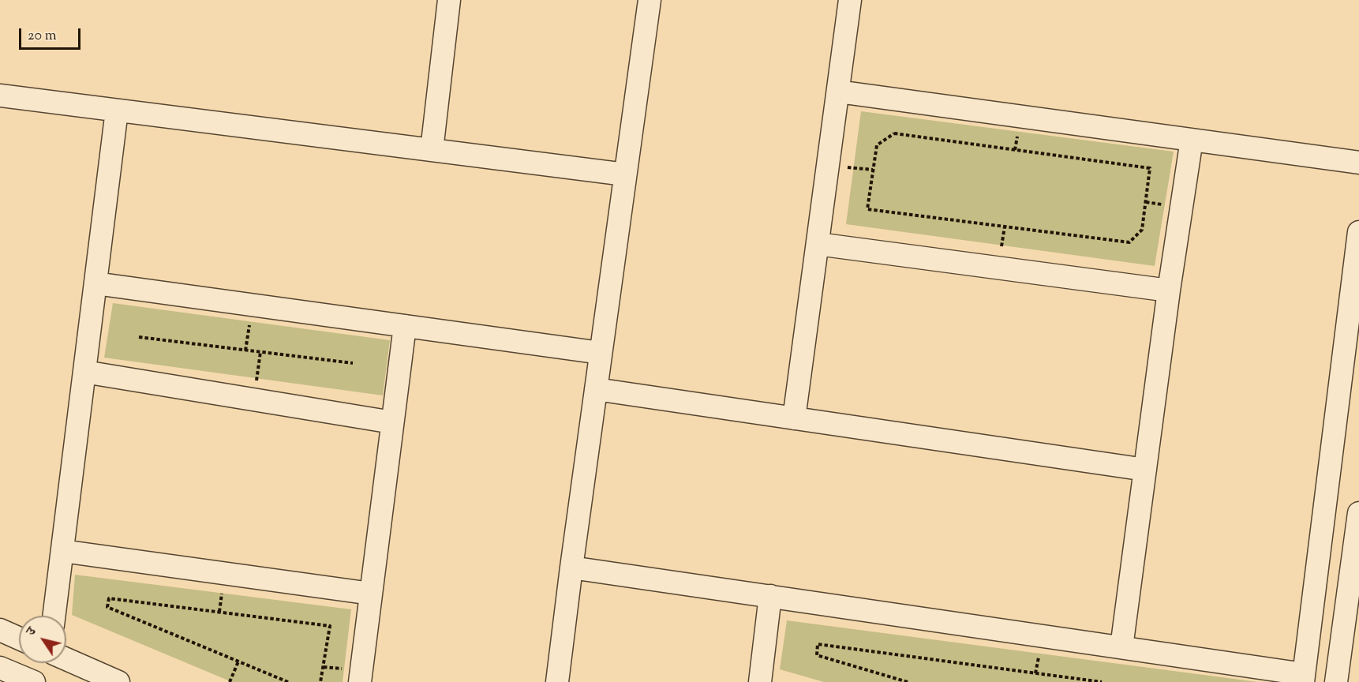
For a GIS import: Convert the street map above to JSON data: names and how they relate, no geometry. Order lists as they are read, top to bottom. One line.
{"scale_bar":"20 m","north":"top left"}
